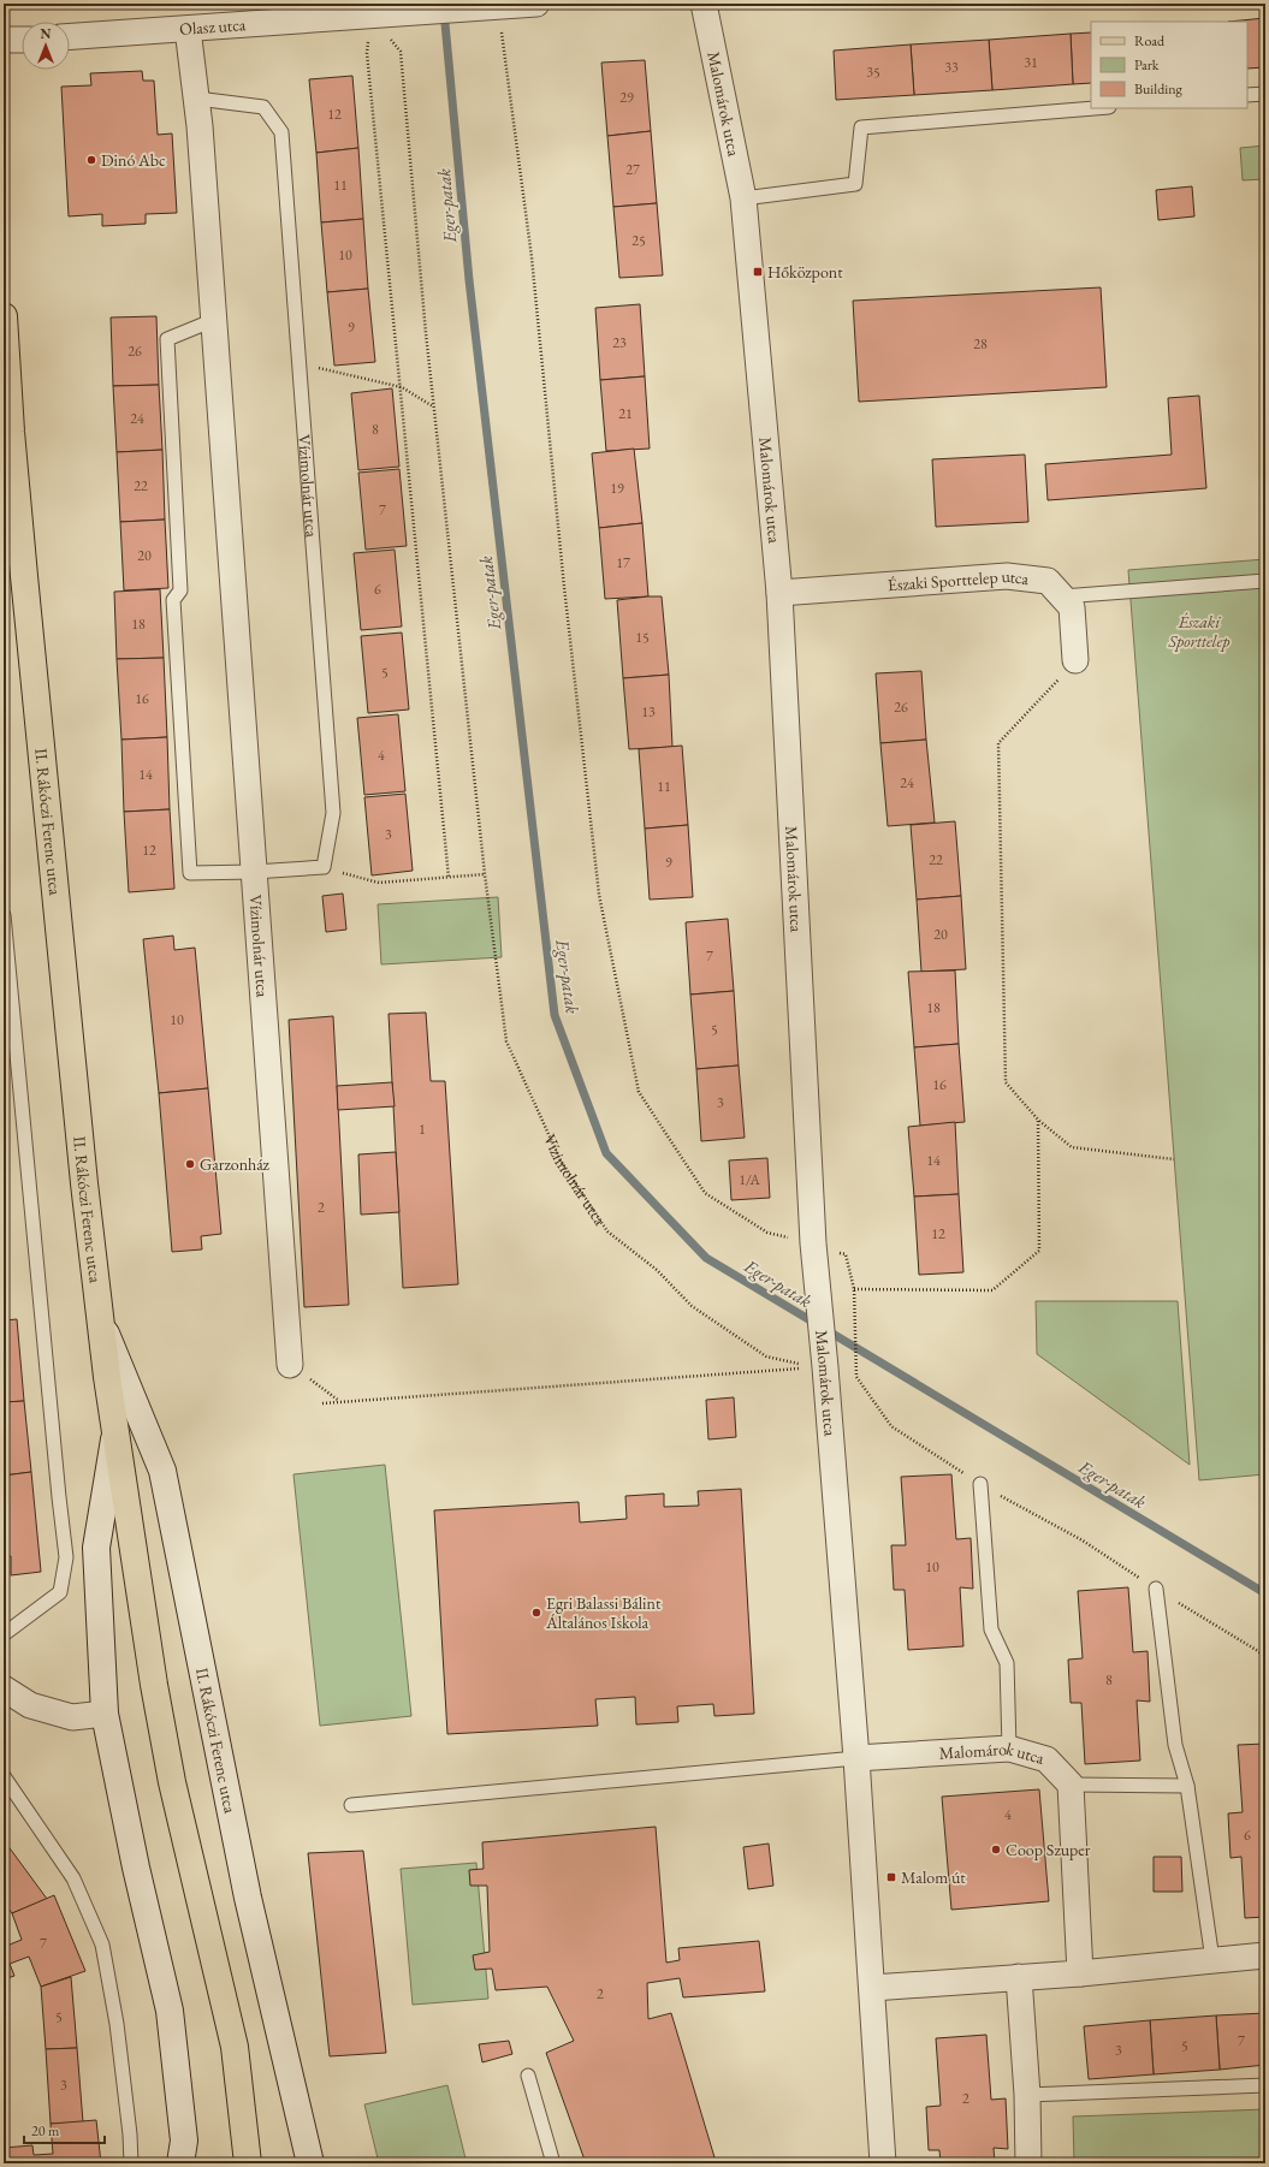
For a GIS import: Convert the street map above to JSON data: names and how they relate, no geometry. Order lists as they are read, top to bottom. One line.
{"streets":{"main road":["II. Rákóczi Ferenc utca"],"street":["Olasz utca","Malomárok utca","Vízimolnár utca","Északi Sporttelep utca"]},"crossings":[["Olasz utca","Vízimolnár utca"],["Malomárok utca","Vízimolnár utca"],["Malomárok utca","Északi Sporttelep utca"]],"water":["Eger-patak"],"parks":["Északi Sporttelep"],"places":{"other":["Dinó Abc","Garzonház","Egri Balassi Bálint Általános Iskola","Coop Szuper"],"transit":["Hőközpont","Malom út"]},"house_numbers":["31","33","35","29","12","27","11","25","10","9","23","28","26","21","24","8","22","19","7","20","17","6","18","15","5","16","26","13","4","14","24","11","3","12","22","9","20","7","18","10","5","16","3","1","14","1/A","2","12","10","8","4","6","7","2","5","7","5","3","3","2"],"legend":["Road","Park","Building"],"scale_bar":"20 m","north":"top"}
